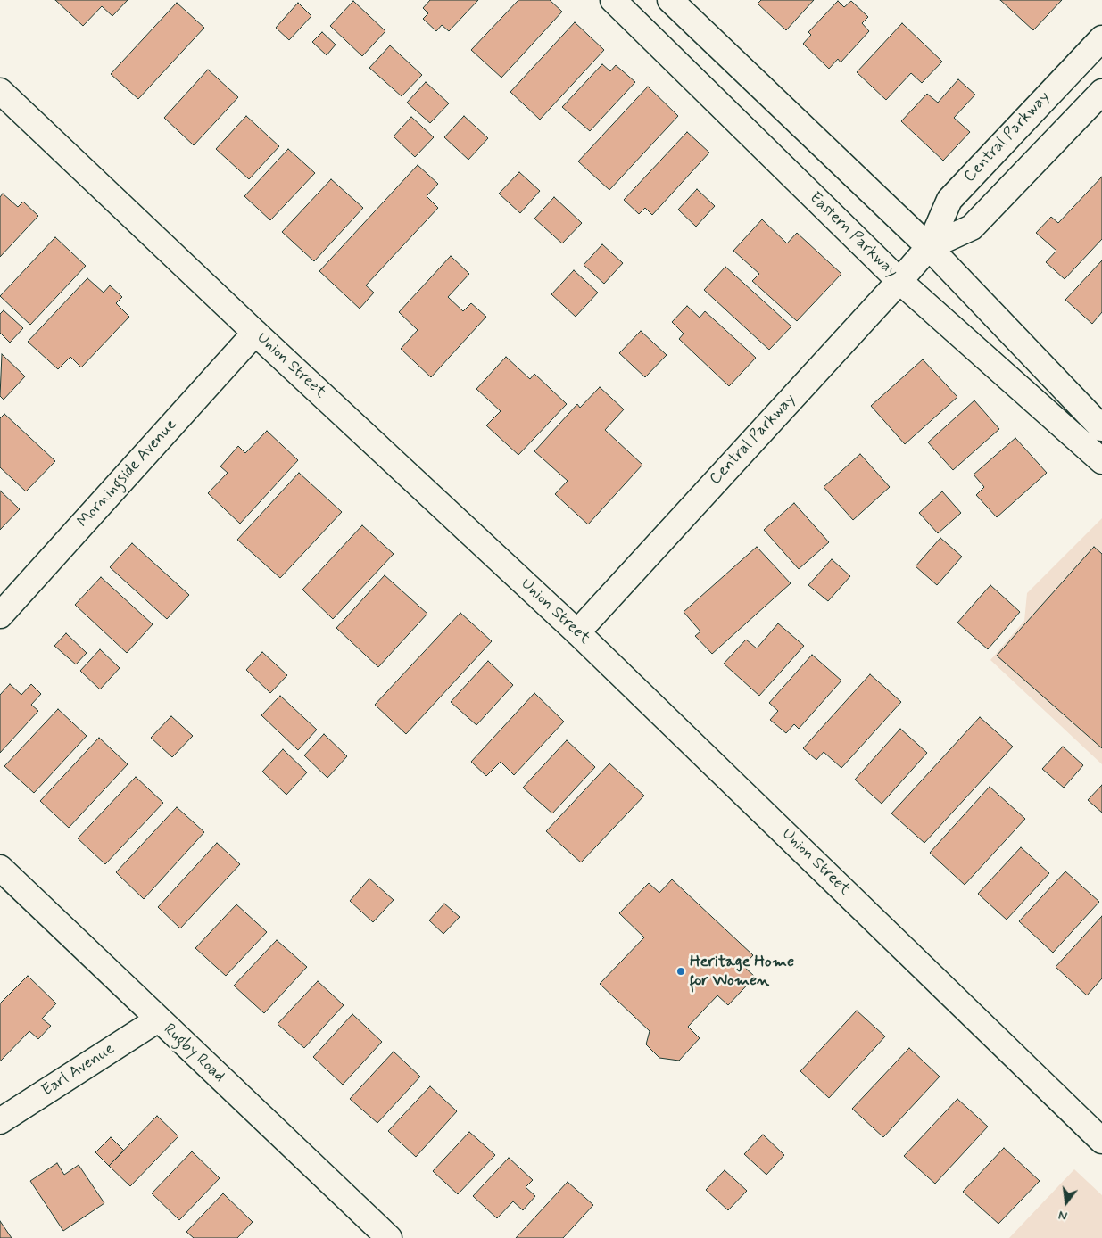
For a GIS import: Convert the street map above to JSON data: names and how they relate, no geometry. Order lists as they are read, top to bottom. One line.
{"streets":{"street":["Central Parkway","Eastern Parkway","Union Street","Morningside Avenue","Rugby Road","Earl Avenue"]},"crossings":[["Central Parkway","Eastern Parkway"],["Central Parkway","Union Street"],["Union Street","Morningside Avenue"],["Rugby Road","Earl Avenue"]],"places":["Heritage Home for Women"],"north":"bottom"}
